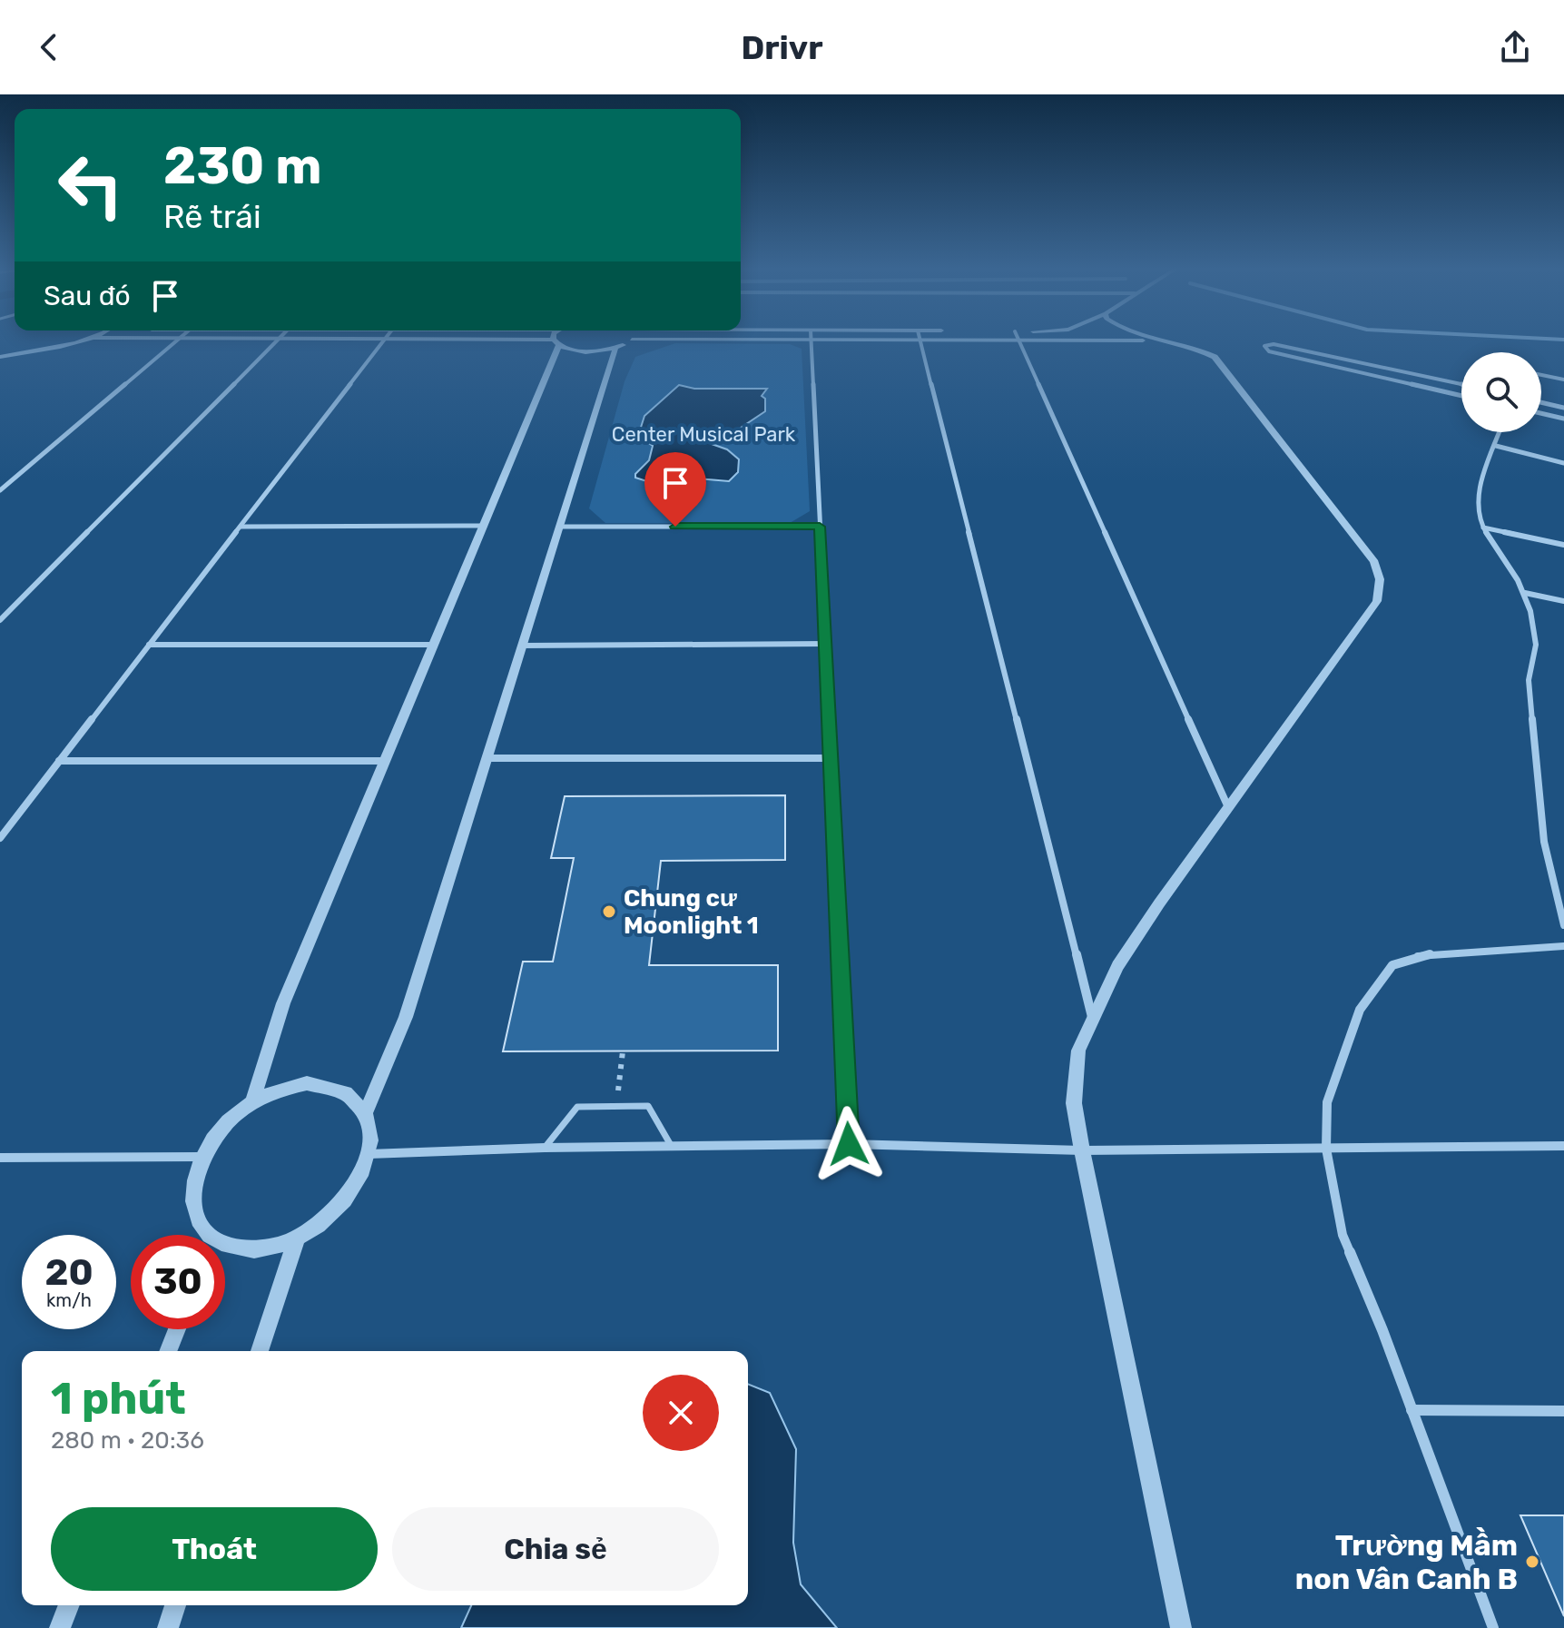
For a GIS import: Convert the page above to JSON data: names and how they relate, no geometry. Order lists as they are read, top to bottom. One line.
{"parks":["Center Musical Park"],"places":["Chung cư Moonlight 1","Trường Mầm non Vân Canh B"],"page":{"header":"Drivr","turn":["230 m","Rẽ trái"],"then":"Sau đó","speed":"20 km/h","limit":"30","heading":["1 phút","280 m · 20:36"],"buttons":["Thoát","Chia sẻ"]}}
